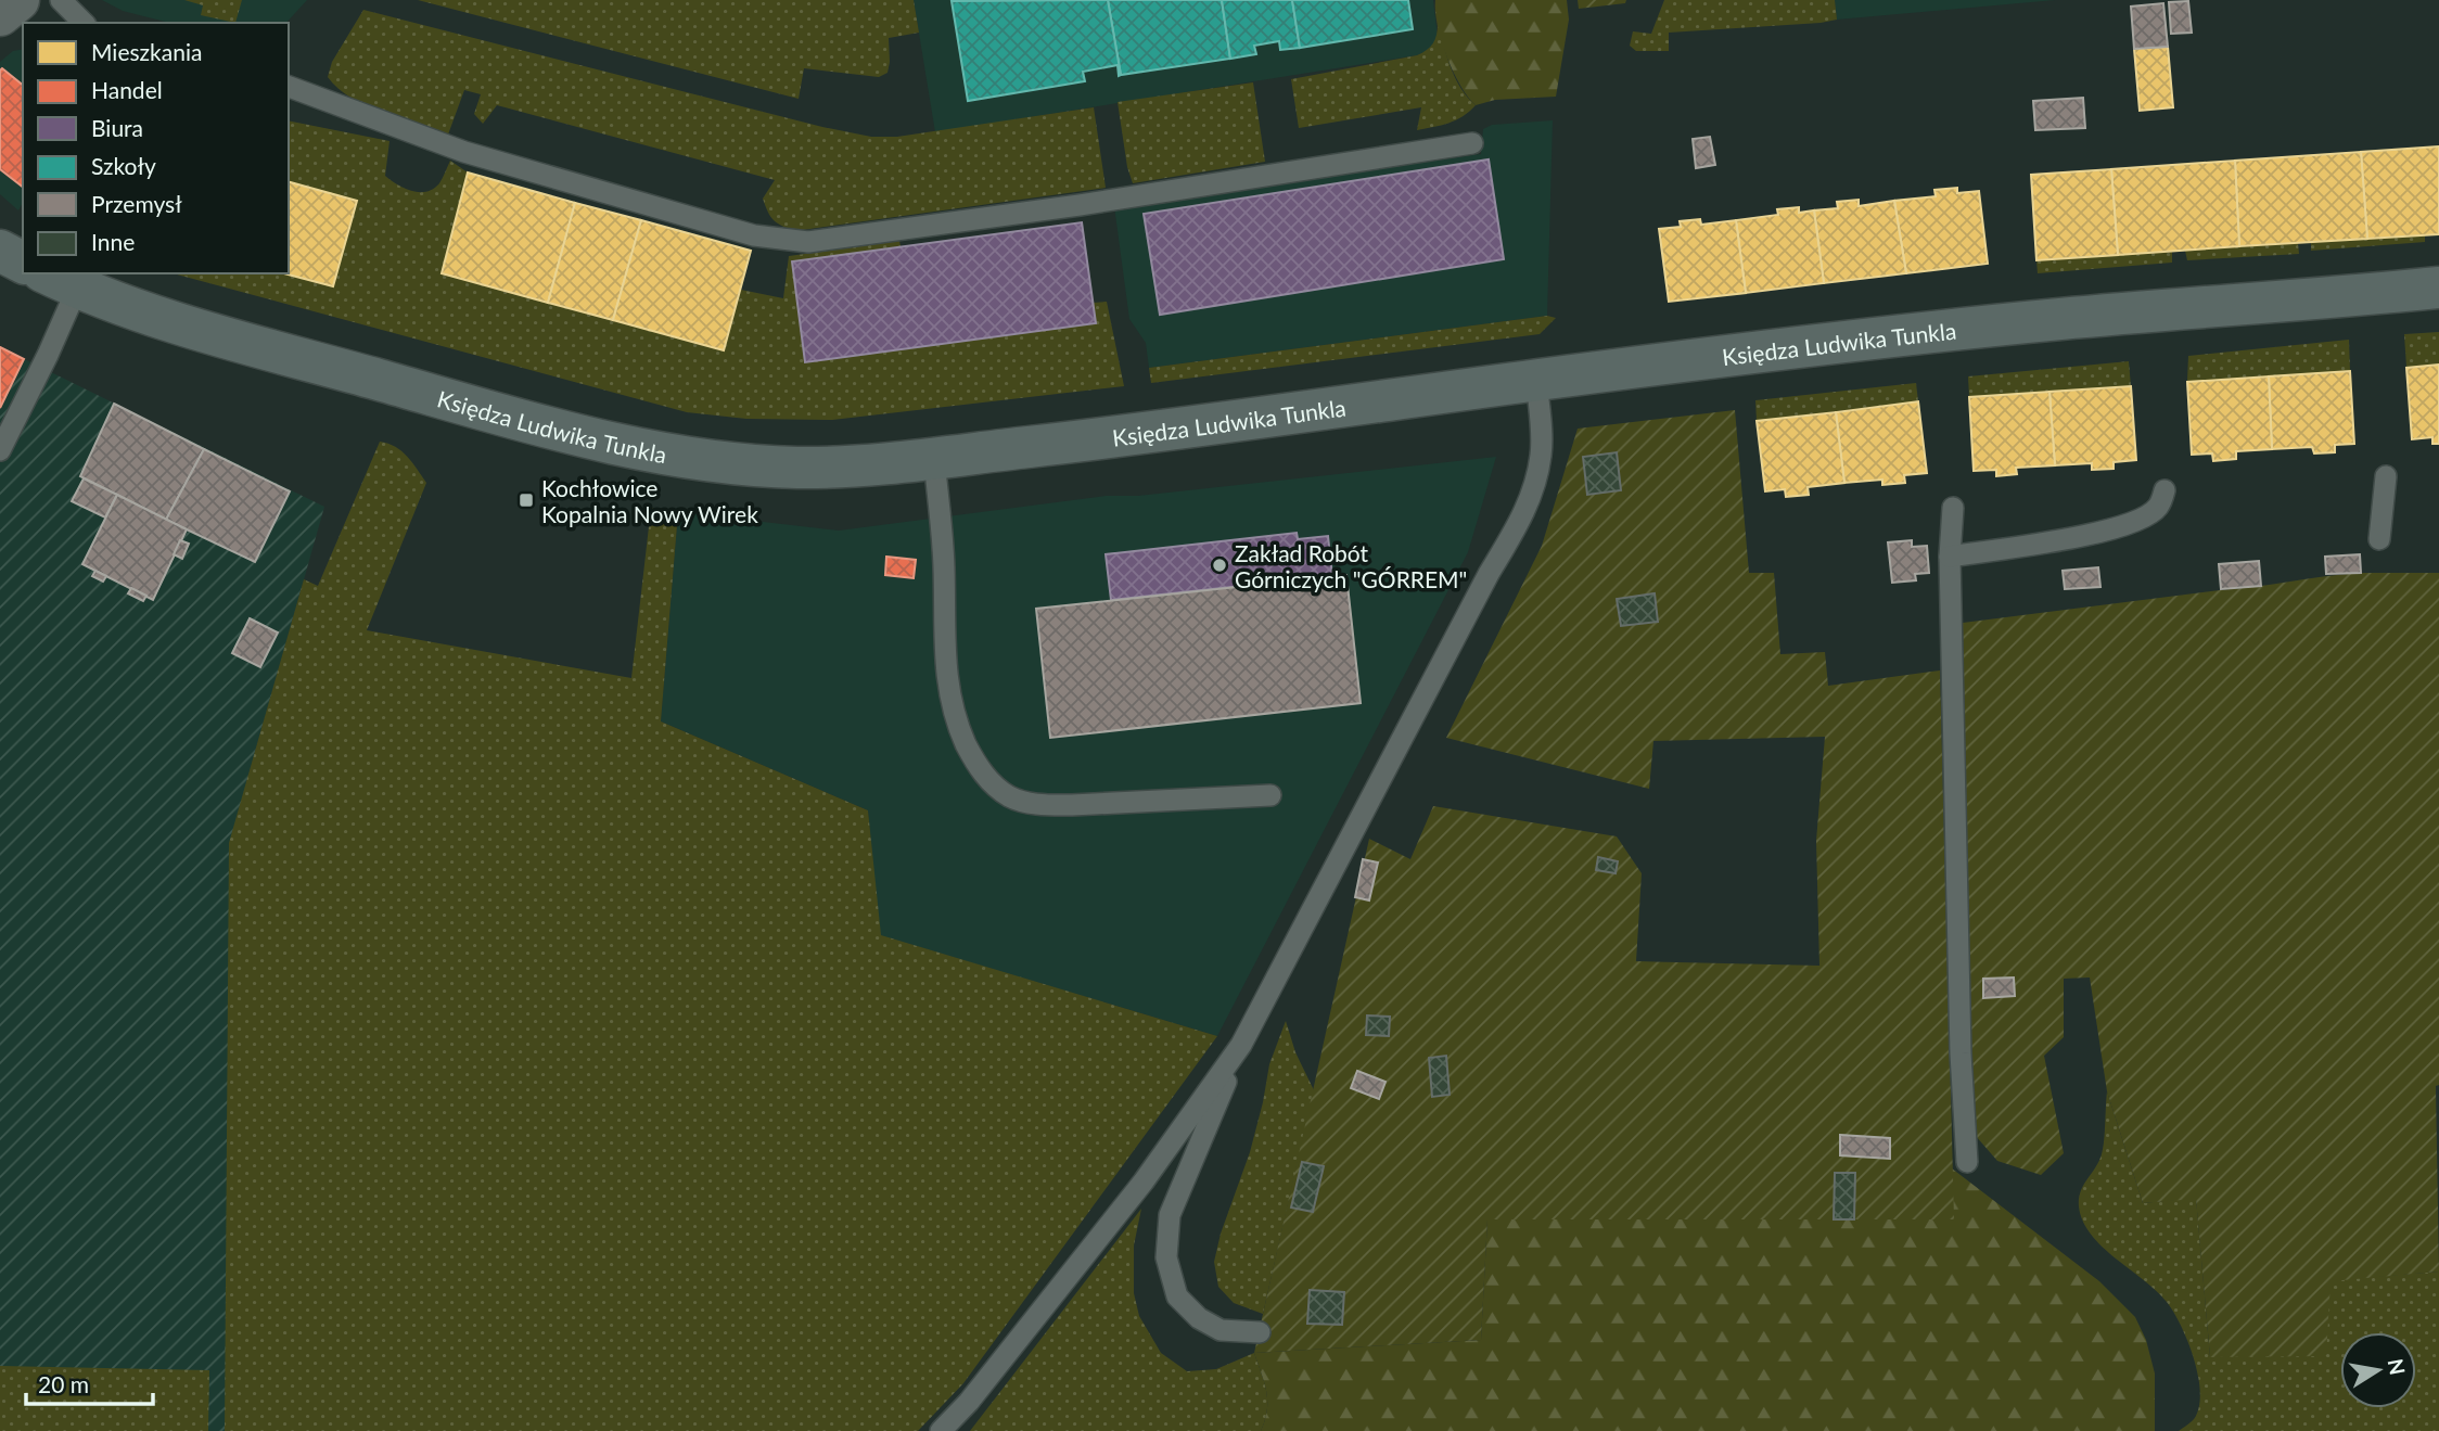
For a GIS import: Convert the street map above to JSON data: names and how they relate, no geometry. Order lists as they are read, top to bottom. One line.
{"streets":{"street":["Księdza Ludwika Tunkla"]},"places":{"transit":["Kochłowice Kopalnia Nowy Wirek"],"other":["Zakład Robót Górniczych \"GÓRREM\""]},"legend":["Mieszkania","Handel","Biura","Szkoły","Przemysł","Inne"],"scale_bar":"20 m","north":"right"}
